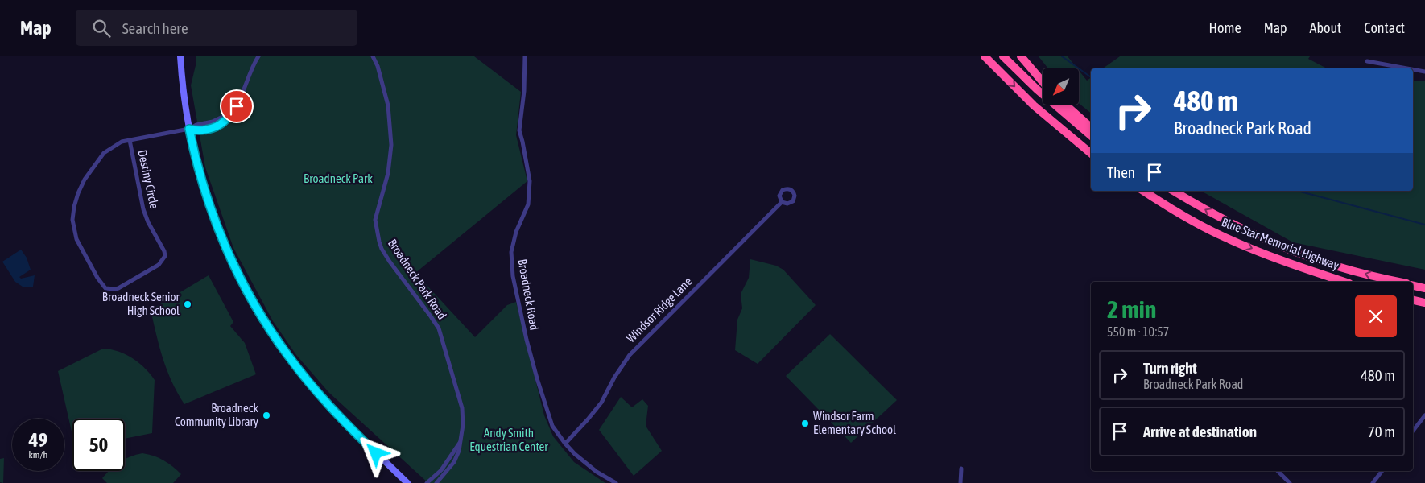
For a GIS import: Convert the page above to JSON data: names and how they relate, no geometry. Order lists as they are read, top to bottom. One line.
{"streets":{"highway":["Blue Star Memorial Highway"],"street":["Destiny Circle","Broadneck Park Road","Broadneck Road","Windsor Ridge Lane"]},"crossings":[["Broadneck Road","Windsor Ridge Lane"]],"parks":["Broadneck Park","Andy Smith Equestrian Center"],"places":["Broadneck Senior High School","Broadneck Community Library","Windsor Farm Elementary School"],"north":"bottom left","page":{"header":"Map","search":"Search here","nav":["Home","Map","About","Contact"],"turn":["480 m","Broadneck Park Road"],"then":"Then","heading":["2 min","550 m · 10:57"],"list":[{"name":"Turn right","note":"Broadneck Park Road","value":"480 m"},{"name":"Arrive at destination","value":"70 m"}],"speed":"49 km/h","limit":"50"}}
